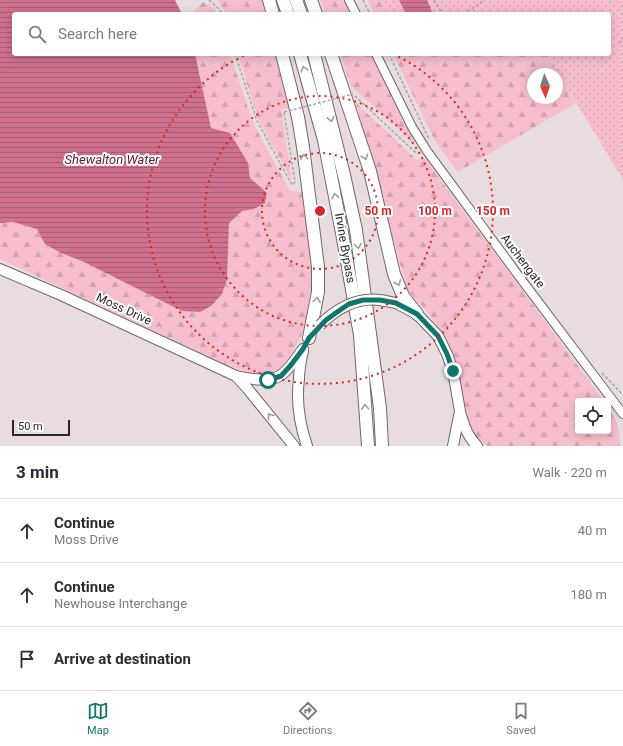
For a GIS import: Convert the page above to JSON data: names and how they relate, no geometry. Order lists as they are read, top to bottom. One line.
{"streets":{"highway":["Irvine Bypass"],"main road":["Moss Drive"],"street":["Auchengate"]},"water":["Shewalton Water"],"scale_bar":"50 m","north":"bottom","page":{"search":"Search here","scale":"50 m","heading":["3 min","Walk · 220 m"],"list":[["Continue","Moss Drive","40 m"],["Continue","Newhouse Interchange","180 m"],"Arrive at destination"],"nav":["Map","Directions","Saved"]},"rings":["50 m","100 m","150 m"]}
